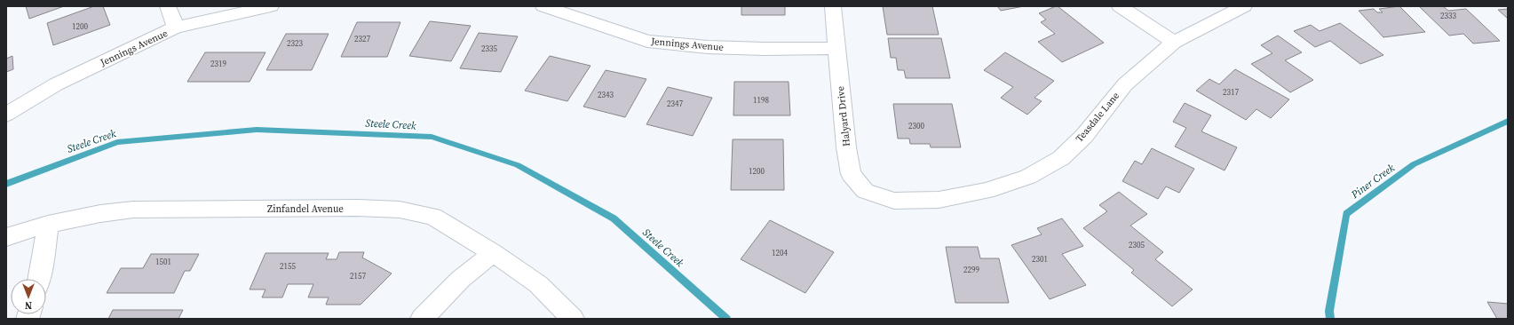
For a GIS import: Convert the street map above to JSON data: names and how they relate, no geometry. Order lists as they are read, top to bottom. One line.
{"streets":{"street":["Jennings Avenue","Halyard Drive","Teasdale Lane","Zinfandel Avenue"]},"crossings":[["Jennings Avenue","Halyard Drive"],["Halyard Drive","Teasdale Lane"]],"water":["Steele Creek","Piner Creek"],"house_numbers":["2333","1200","2327","2323","2335","2319","2317","2343","1198","2347","2300","1200","2305","1204","2301","1501","2155","2299","2157"],"north":"bottom"}
